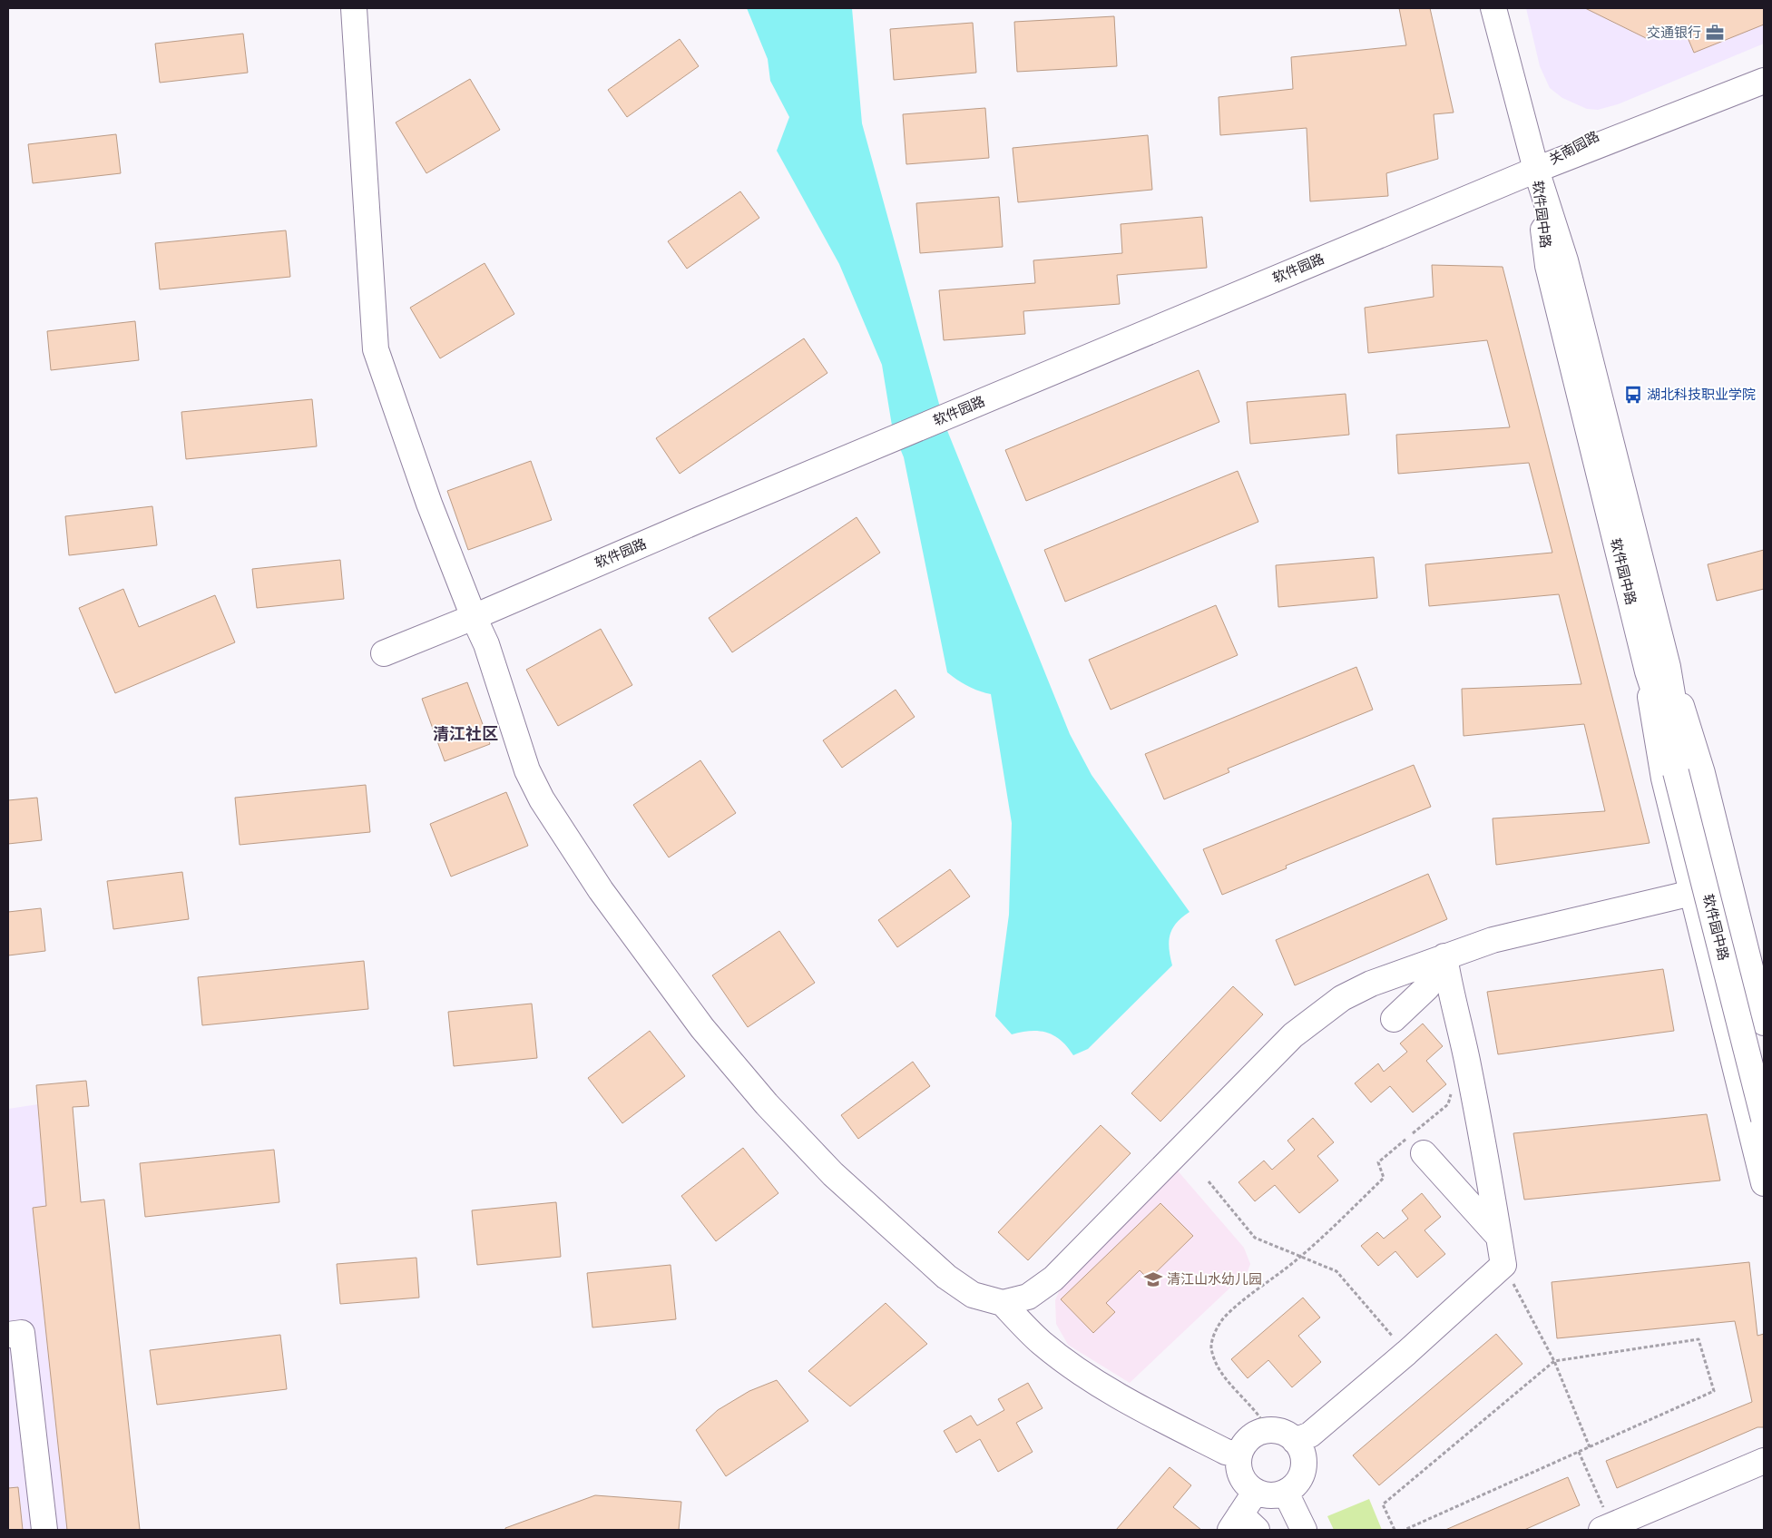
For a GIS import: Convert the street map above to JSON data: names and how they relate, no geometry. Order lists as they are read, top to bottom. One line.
{"streets":{"street":["关南园路","软件园中路","软件园路"]},"crossings":[["关南园路","软件园中路"],["关南园路","软件园路"],["软件园中路","软件园路"]],"districts":["清江社区"],"places":{"office":["交通银行"],"bus stop":["湖北科技职业学院"],"school or university":["清江山水幼儿园"]}}
